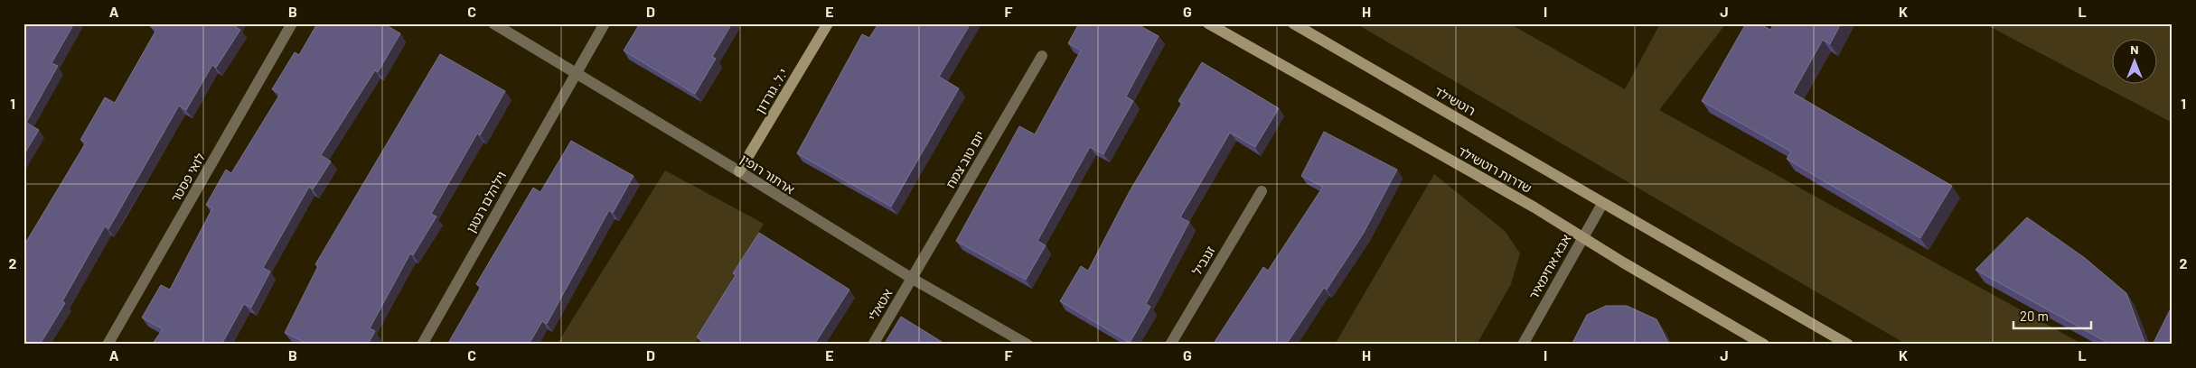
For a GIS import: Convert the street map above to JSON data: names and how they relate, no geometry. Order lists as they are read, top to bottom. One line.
{"streets":{"street":["י.ל. גורדון","רוטשילד","יום טוב צמח","שדרות רוטשילד","ארתור רופין","לואי פסטר","וילהלם רנטגן","זנגביל","אבא אחימאיר","אטאלי"]},"crossings":[["י.ל. גורדון","ארתור רופין"],["רוטשילד","אבא אחימאיר"],["יום טוב צמח","ארתור רופין"],["יום טוב צמח","אטאלי"],["שדרות רוטשילד","אבא אחימאיר"],["ארתור רופין","וילהלם רנטגן"],["ארתור רופין","אטאלי"]],"scale_bar":"20 m","north":"top","grid":{"columns":["A","B","C","D","E","F","G","H","I","J","K","L"],"rows":["1","2"]}}
